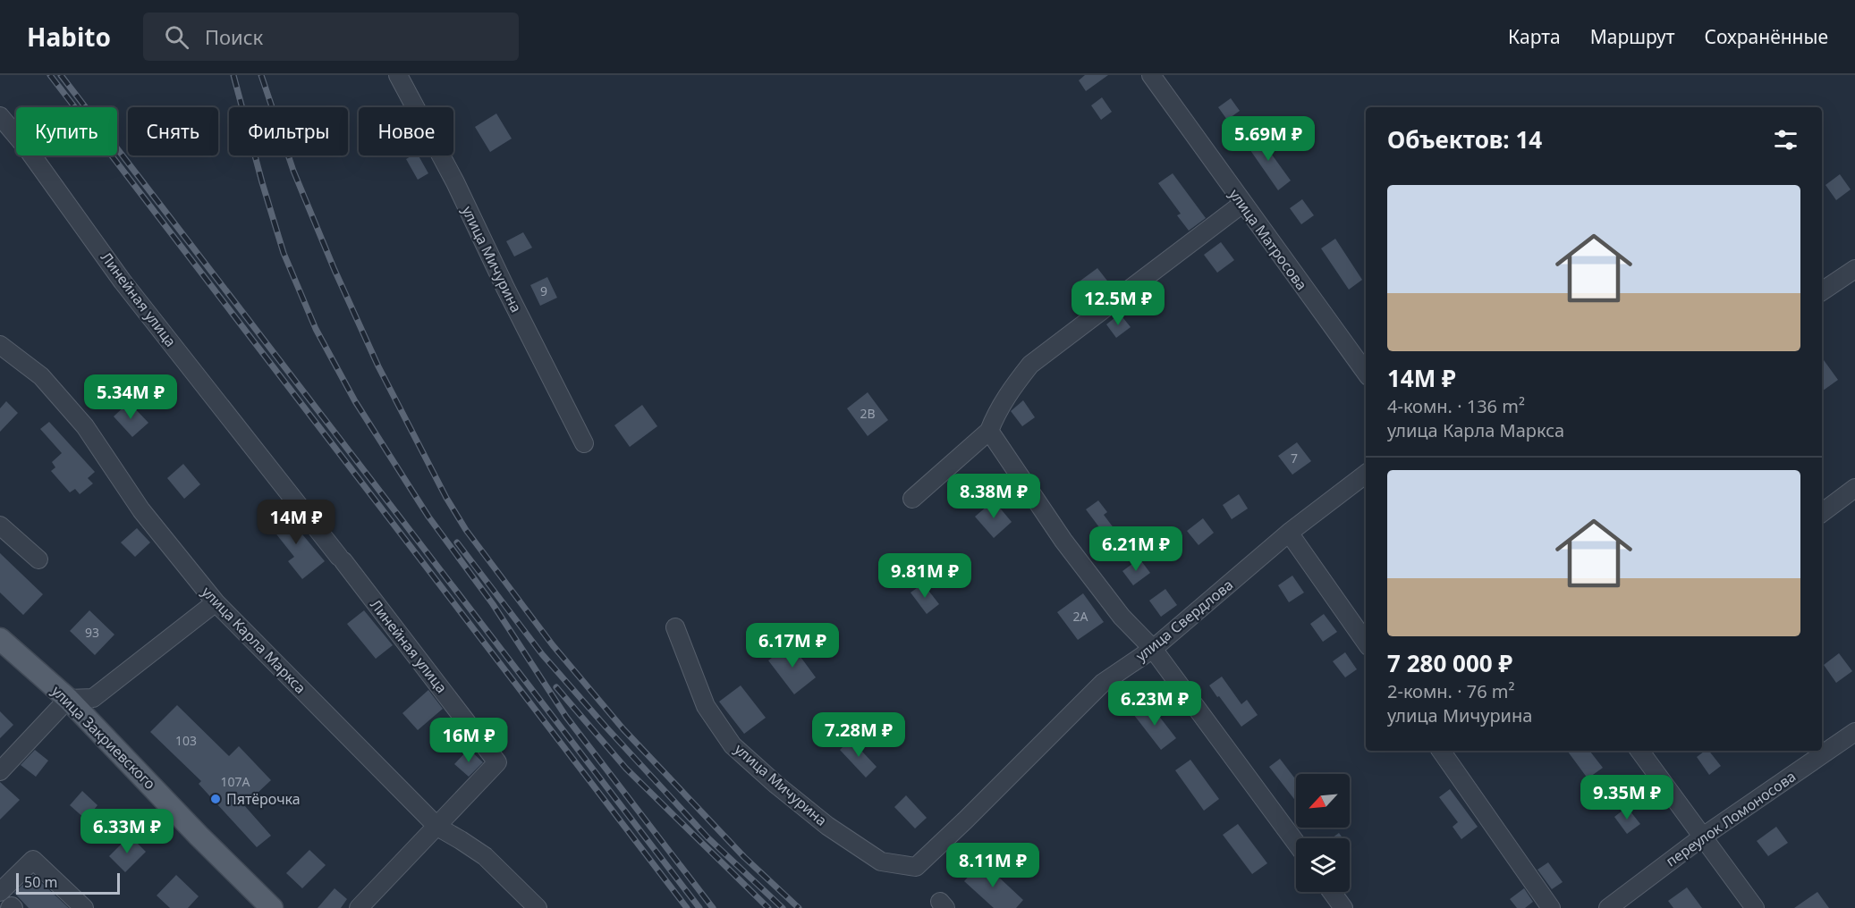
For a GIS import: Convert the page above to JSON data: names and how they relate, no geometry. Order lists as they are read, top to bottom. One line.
{"streets":{"main road":["улица Закриевского"],"street":["улица Матросова","улица Мичурина","Линейная улица","улица Свердлова","улица Карла Маркса","переулок Ломоносова"]},"crossings":[["улица Мичурина","улица Свердлова"],["Линейная улица","улица Карла Маркса"]],"places":["Пятёрочка"],"house_numbers":["9","2В","7","2А","93","103","107А"],"scale_bar":"50 m","north":"bottom left","page":{"header":"Habito","search":"Поиск","nav":["Карта","Маршрут","Сохранённые"],"chip":["Купить","Снять","Фильтры","Новое"],"heading":"Объектов: 14","price":["5.69M ₽","12.5M ₽","5.34M ₽","8.38M ₽","14M ₽","6.21M ₽","9.81M ₽","6.17M ₽","6.23M ₽","7.28M ₽","16M ₽","9.35M ₽","6.33M ₽","8.11M ₽"],"list":[{"name":"14M ₽","note":"4-комн. · 136 m² · улица Карла Маркса"},{"name":"7 280 000 ₽","note":"2-комн. · 76 m² · улица Мичурина"}],"scale":"50 m"}}
